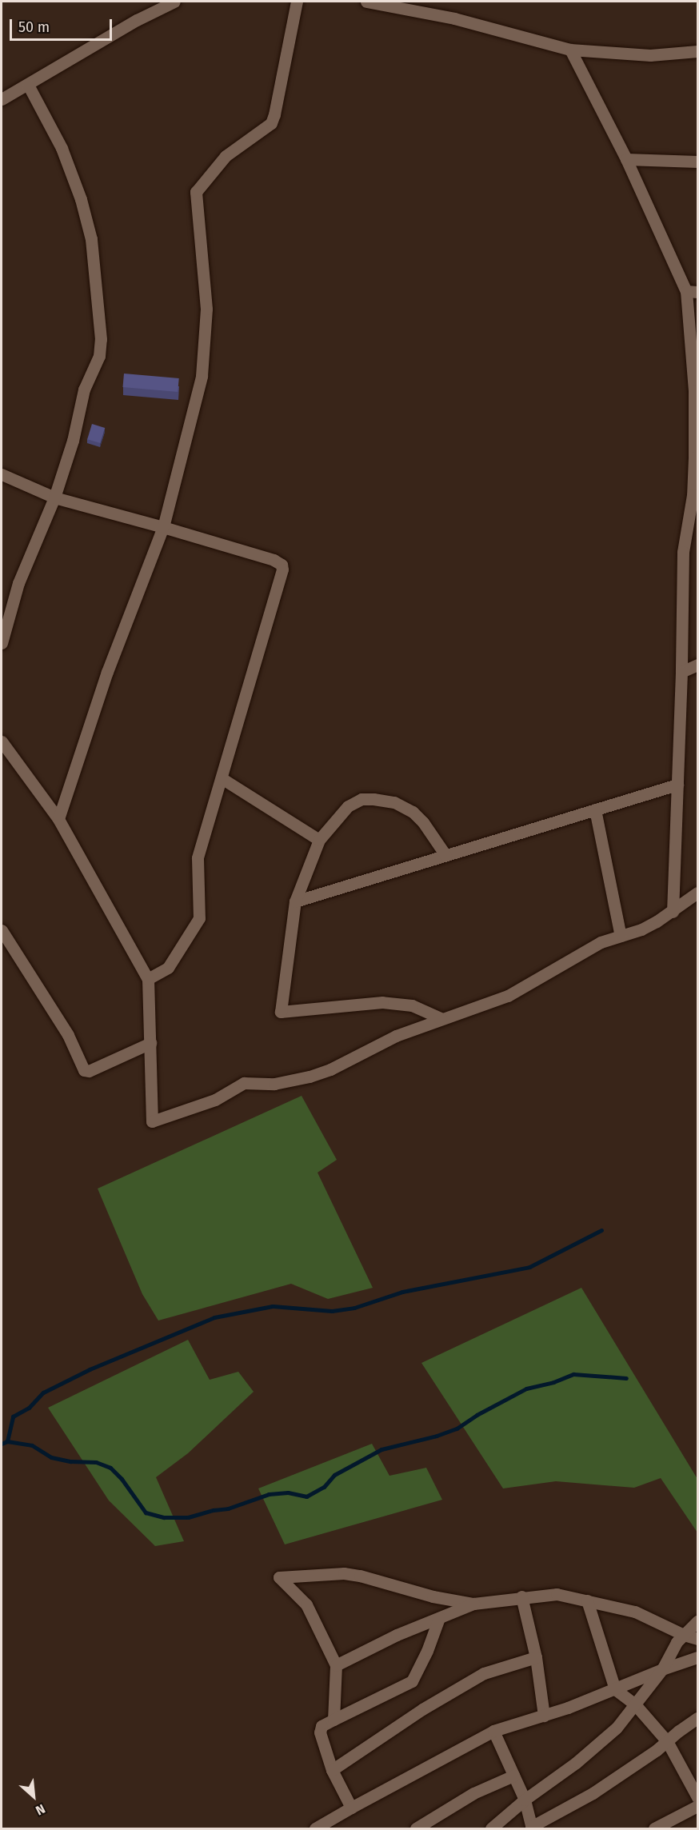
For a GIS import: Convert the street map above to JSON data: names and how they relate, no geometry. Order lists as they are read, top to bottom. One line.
{"scale_bar":"50 m","north":"bottom right"}
